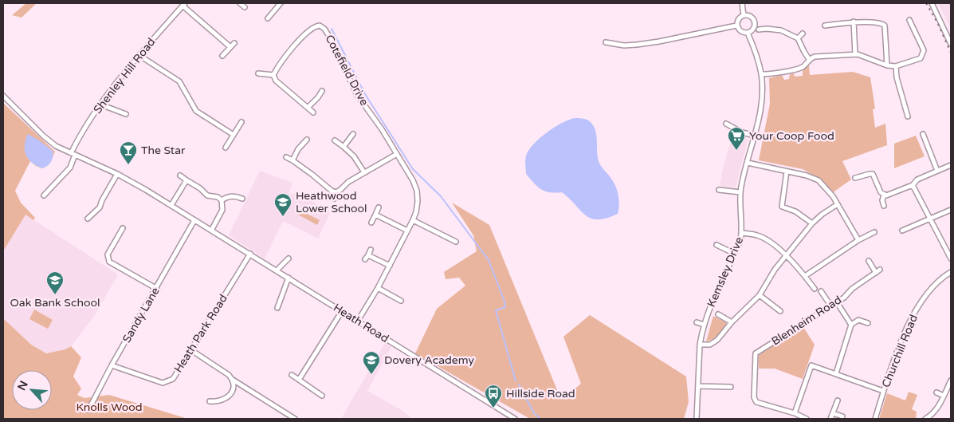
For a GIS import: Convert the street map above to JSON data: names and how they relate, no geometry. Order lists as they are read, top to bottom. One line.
{"streets":{"street":["Cotefield Drive","Shenley Hill Road","Kemsley Drive","Sandy Lane","Blenheim Road","Heath Road","Heath Park Road","Churchill Road"]},"crossings":[["Cotefield Drive","Heath Road"],["Shenley Hill Road","Heath Road"],["Sandy Lane","Heath Road"],["Sandy Lane","Heath Park Road"],["Heath Road","Heath Park Road"]],"parks":["Knolls Wood"],"places":{"supermarket":["Your Coop Food"],"bar":["The Star"],"school or university":["Heathwood Lower School","Oak Bank School","Dovery Academy"],"bus stop":["Hillside Road"]},"north":"top left"}
